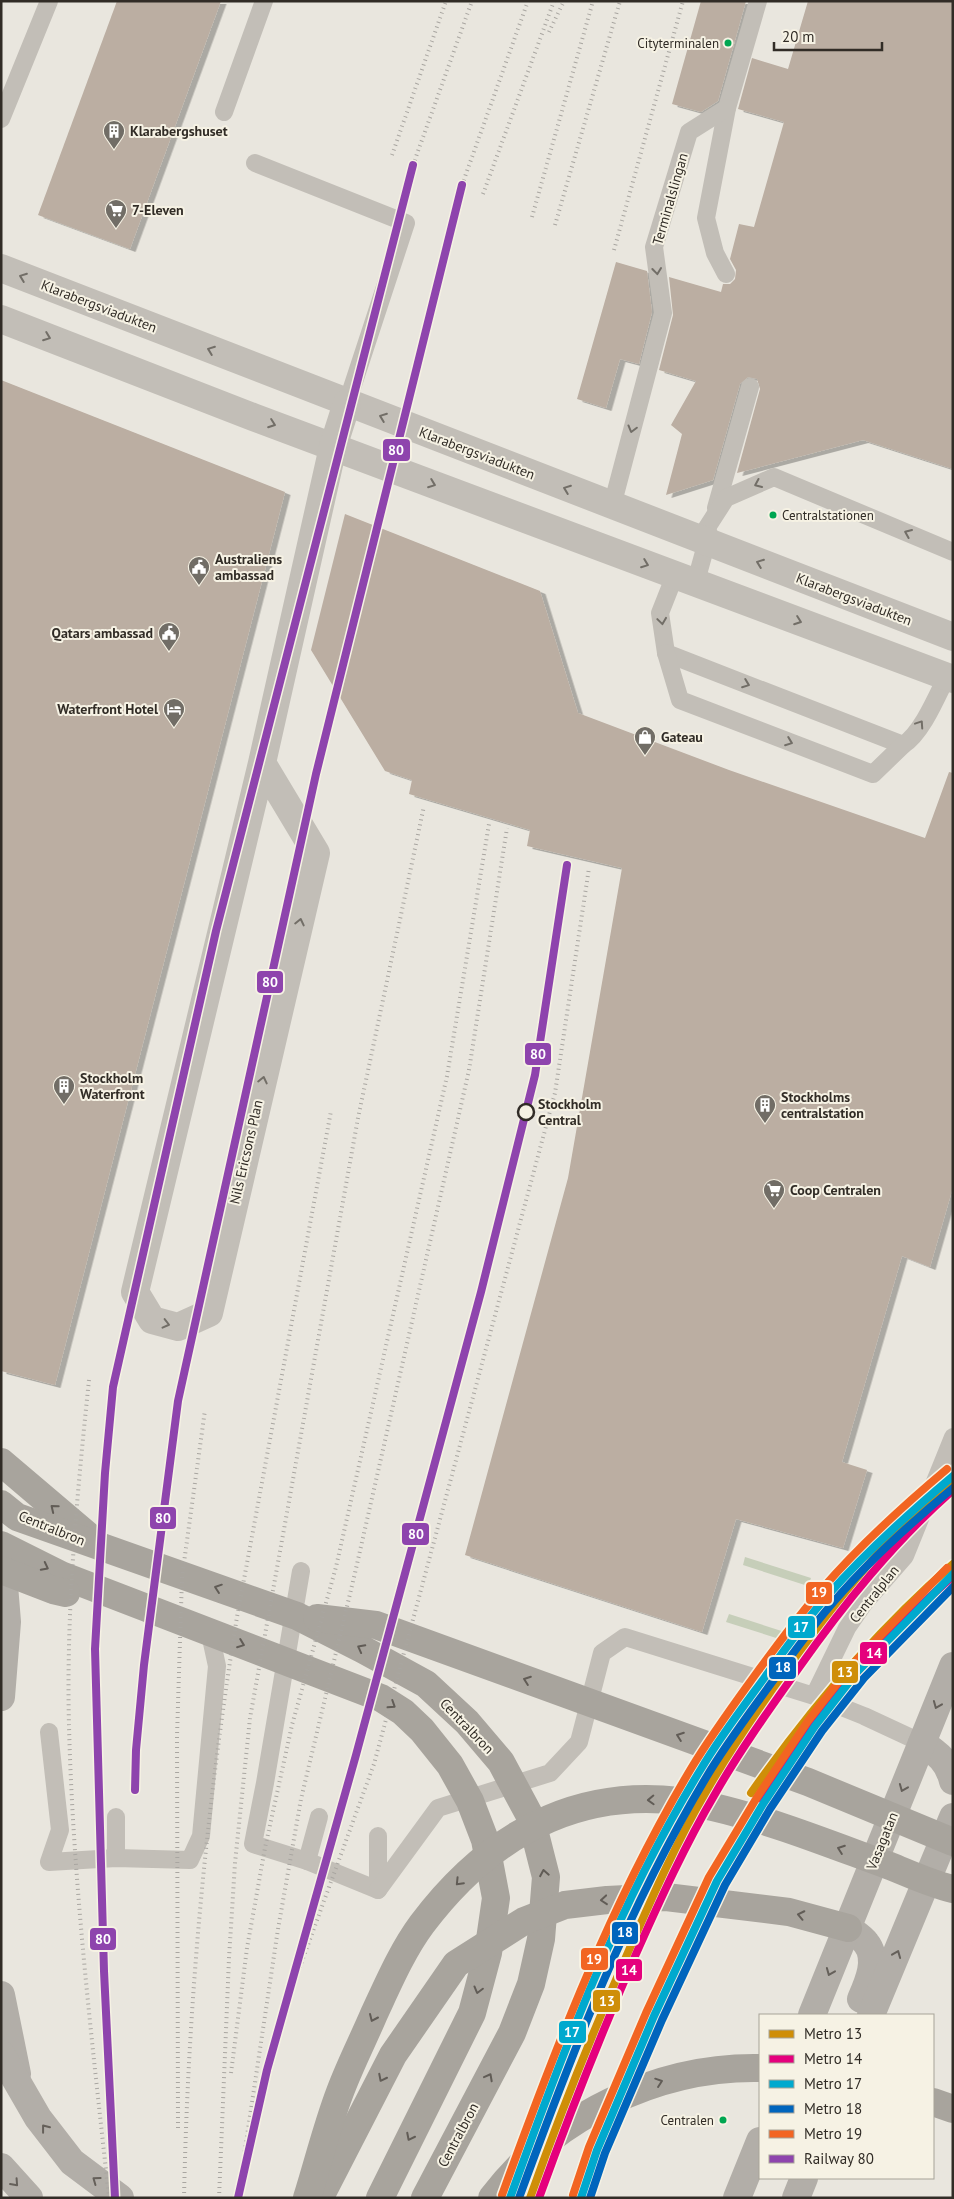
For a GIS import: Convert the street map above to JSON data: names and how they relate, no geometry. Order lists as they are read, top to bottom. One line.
{"streets":{"highway":["Centralbron"],"main road":["Vasagatan"],"street":["Klarabergsviadukten","Nils Ericsons Plan"],"lane":["Terminalslingan","Centralplan"]},"crossings":[["Terminalslingan","Klarabergsviadukten"],["Klarabergsviadukten","Nils Ericsons Plan"]],"places":{"other":["Cityterminalen","Centralstationen","Stockholm Central","Centralen"],"building":["Klarabergshuset","Stockholm Waterfront","Stockholms centralstation"],"supermarket":["7-Eleven","Coop Centralen"],"public building":["Australiens ambassad","Qatars ambassad"],"hotel":["Waterfront Hotel"],"shop":["Gateau"]},"lines":["rail line 80","metro line 19","metro line 17","metro line 13","metro line 18","metro line 14"],"legend":["Metro 13","Metro 14","Metro 17","Metro 18","Metro 19","Railway 80"],"scale_bar":"20 m"}
